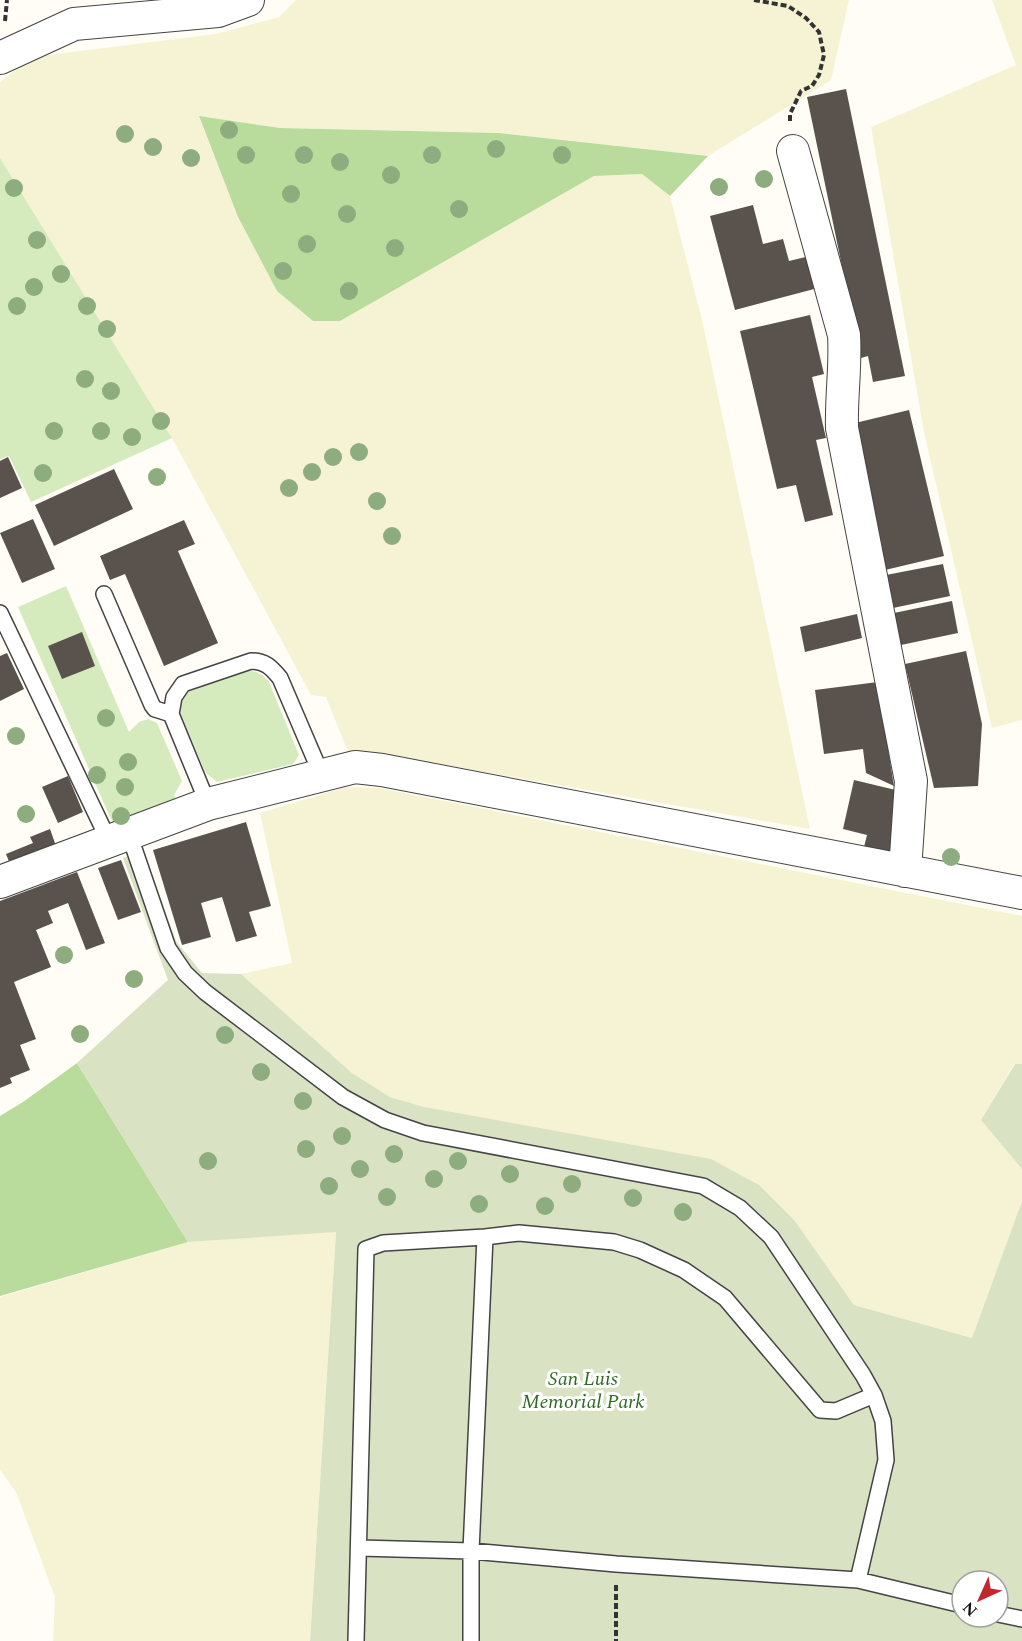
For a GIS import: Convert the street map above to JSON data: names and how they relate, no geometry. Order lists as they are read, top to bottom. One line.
{"parks":["San Luis Memorial Park"],"north":"bottom left"}
